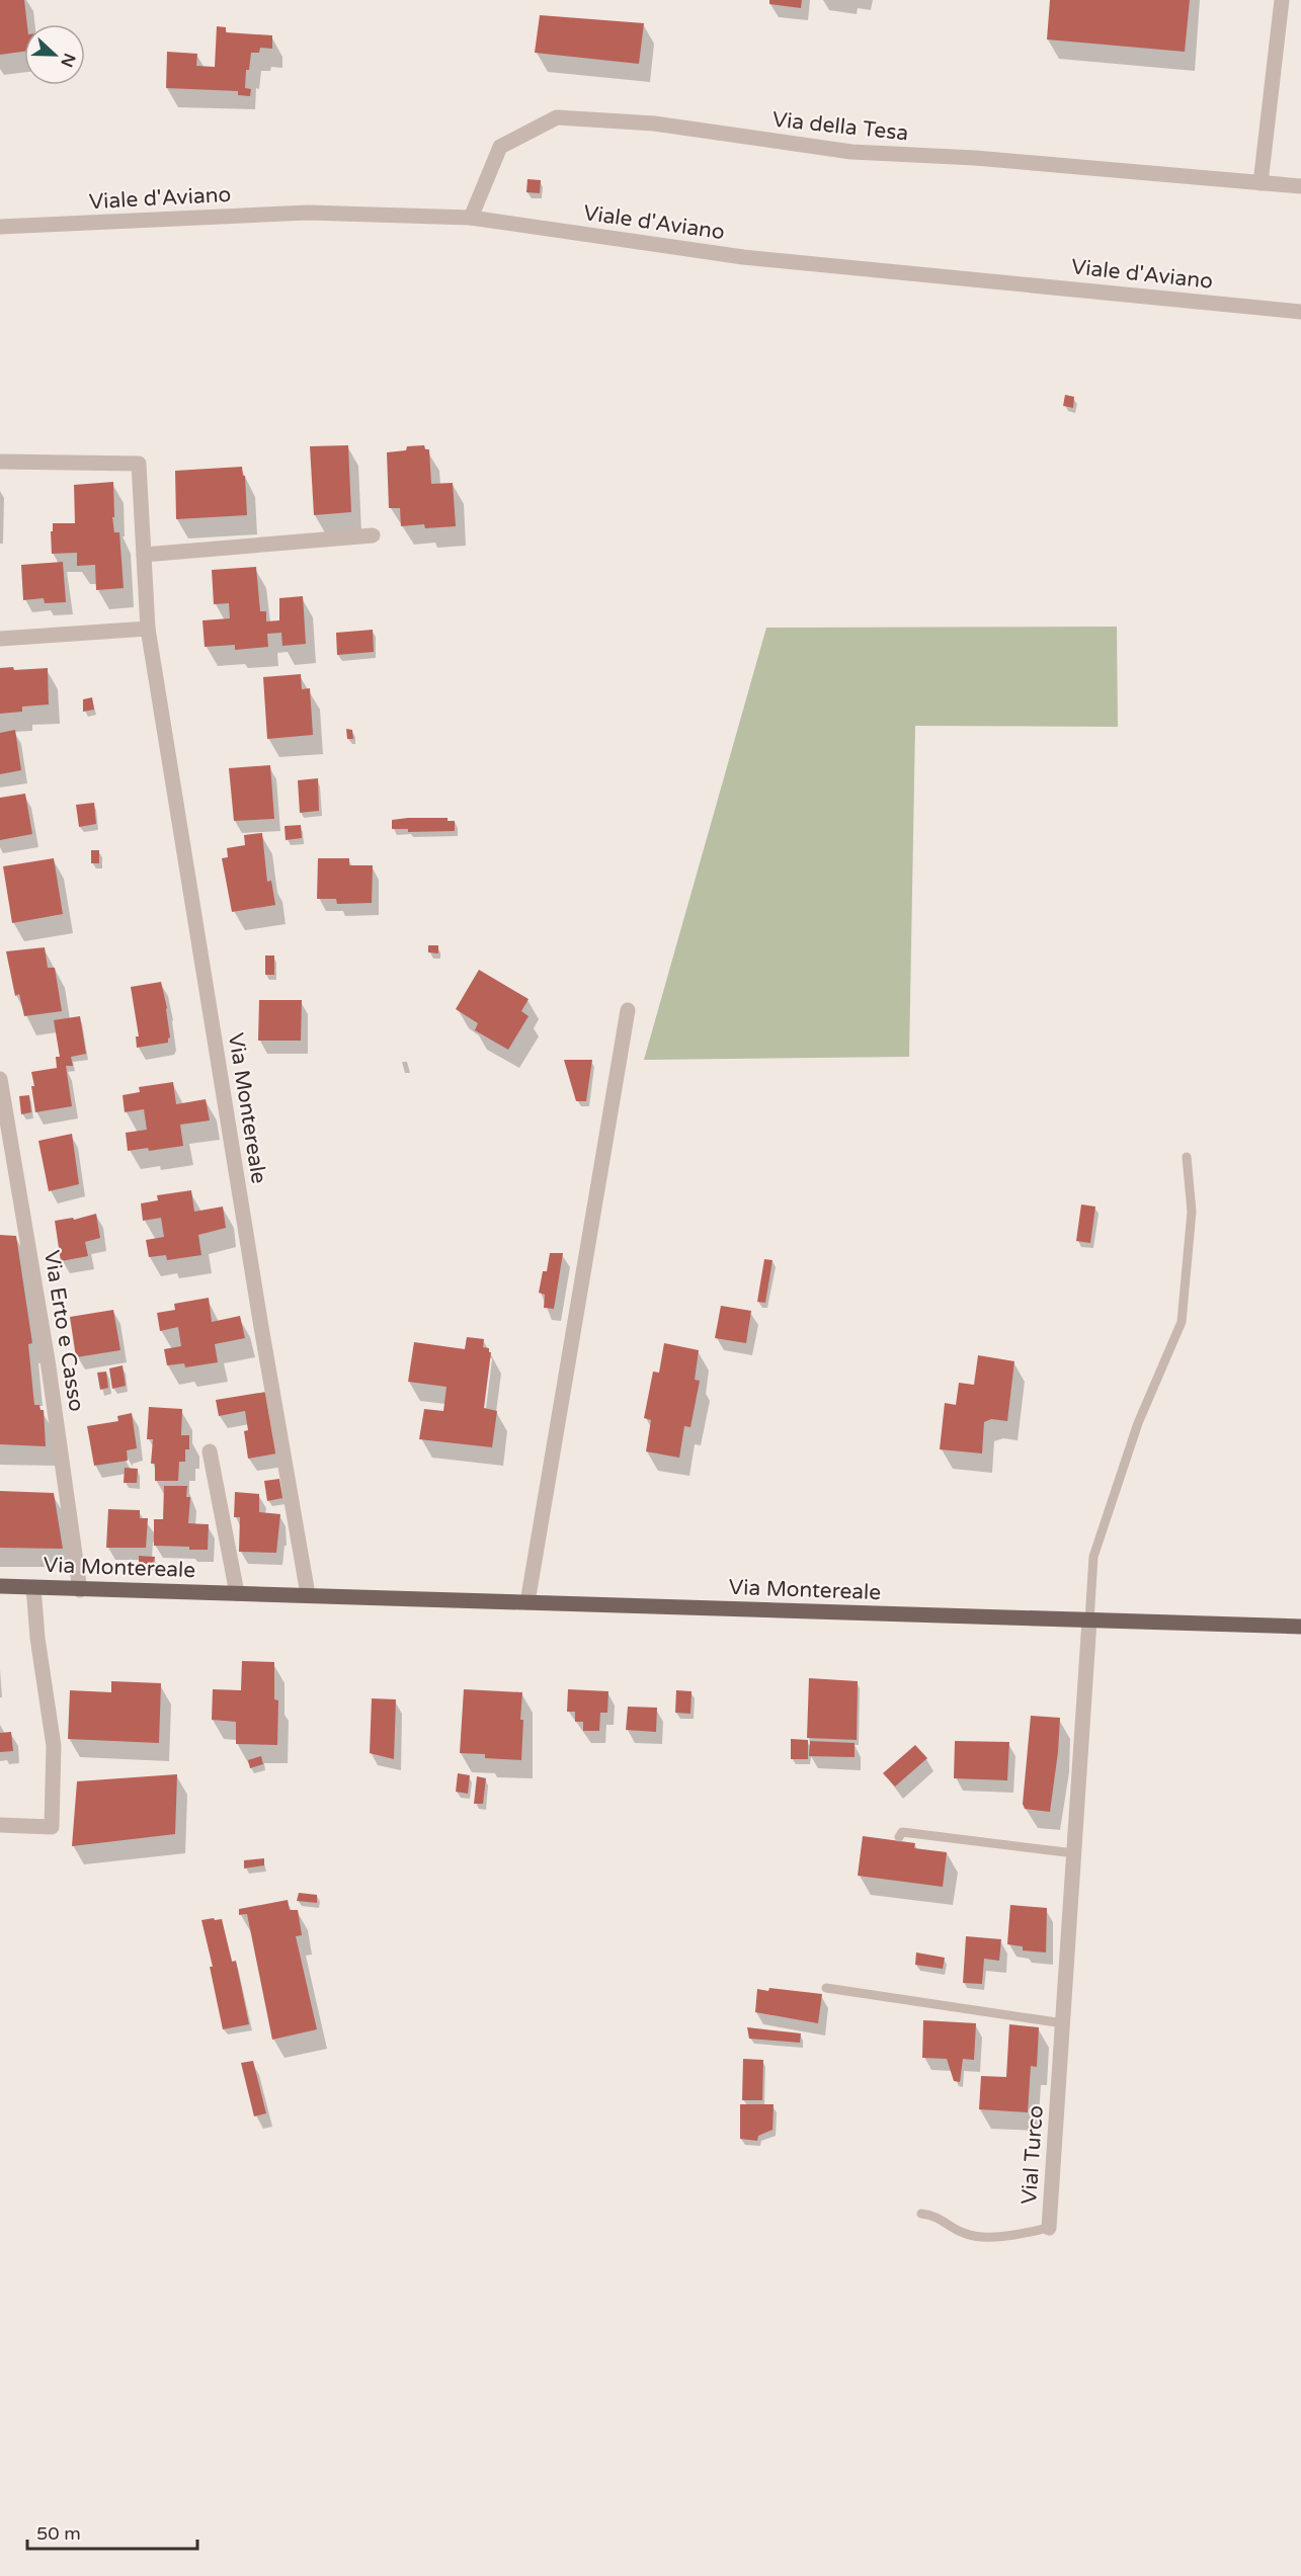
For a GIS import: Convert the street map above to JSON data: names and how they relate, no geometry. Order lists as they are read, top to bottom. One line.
{"streets":{"main road":["Via Montereale"],"street":["Via della Tesa","Viale d'Aviano","Via Erto e Casso","Vial Turco"]},"crossings":[["Via della Tesa","Viale d'Aviano"],["Via Montereale","Via Erto e Casso"],["Via Montereale","Vial Turco"]],"scale_bar":"50 m","north":"right"}
